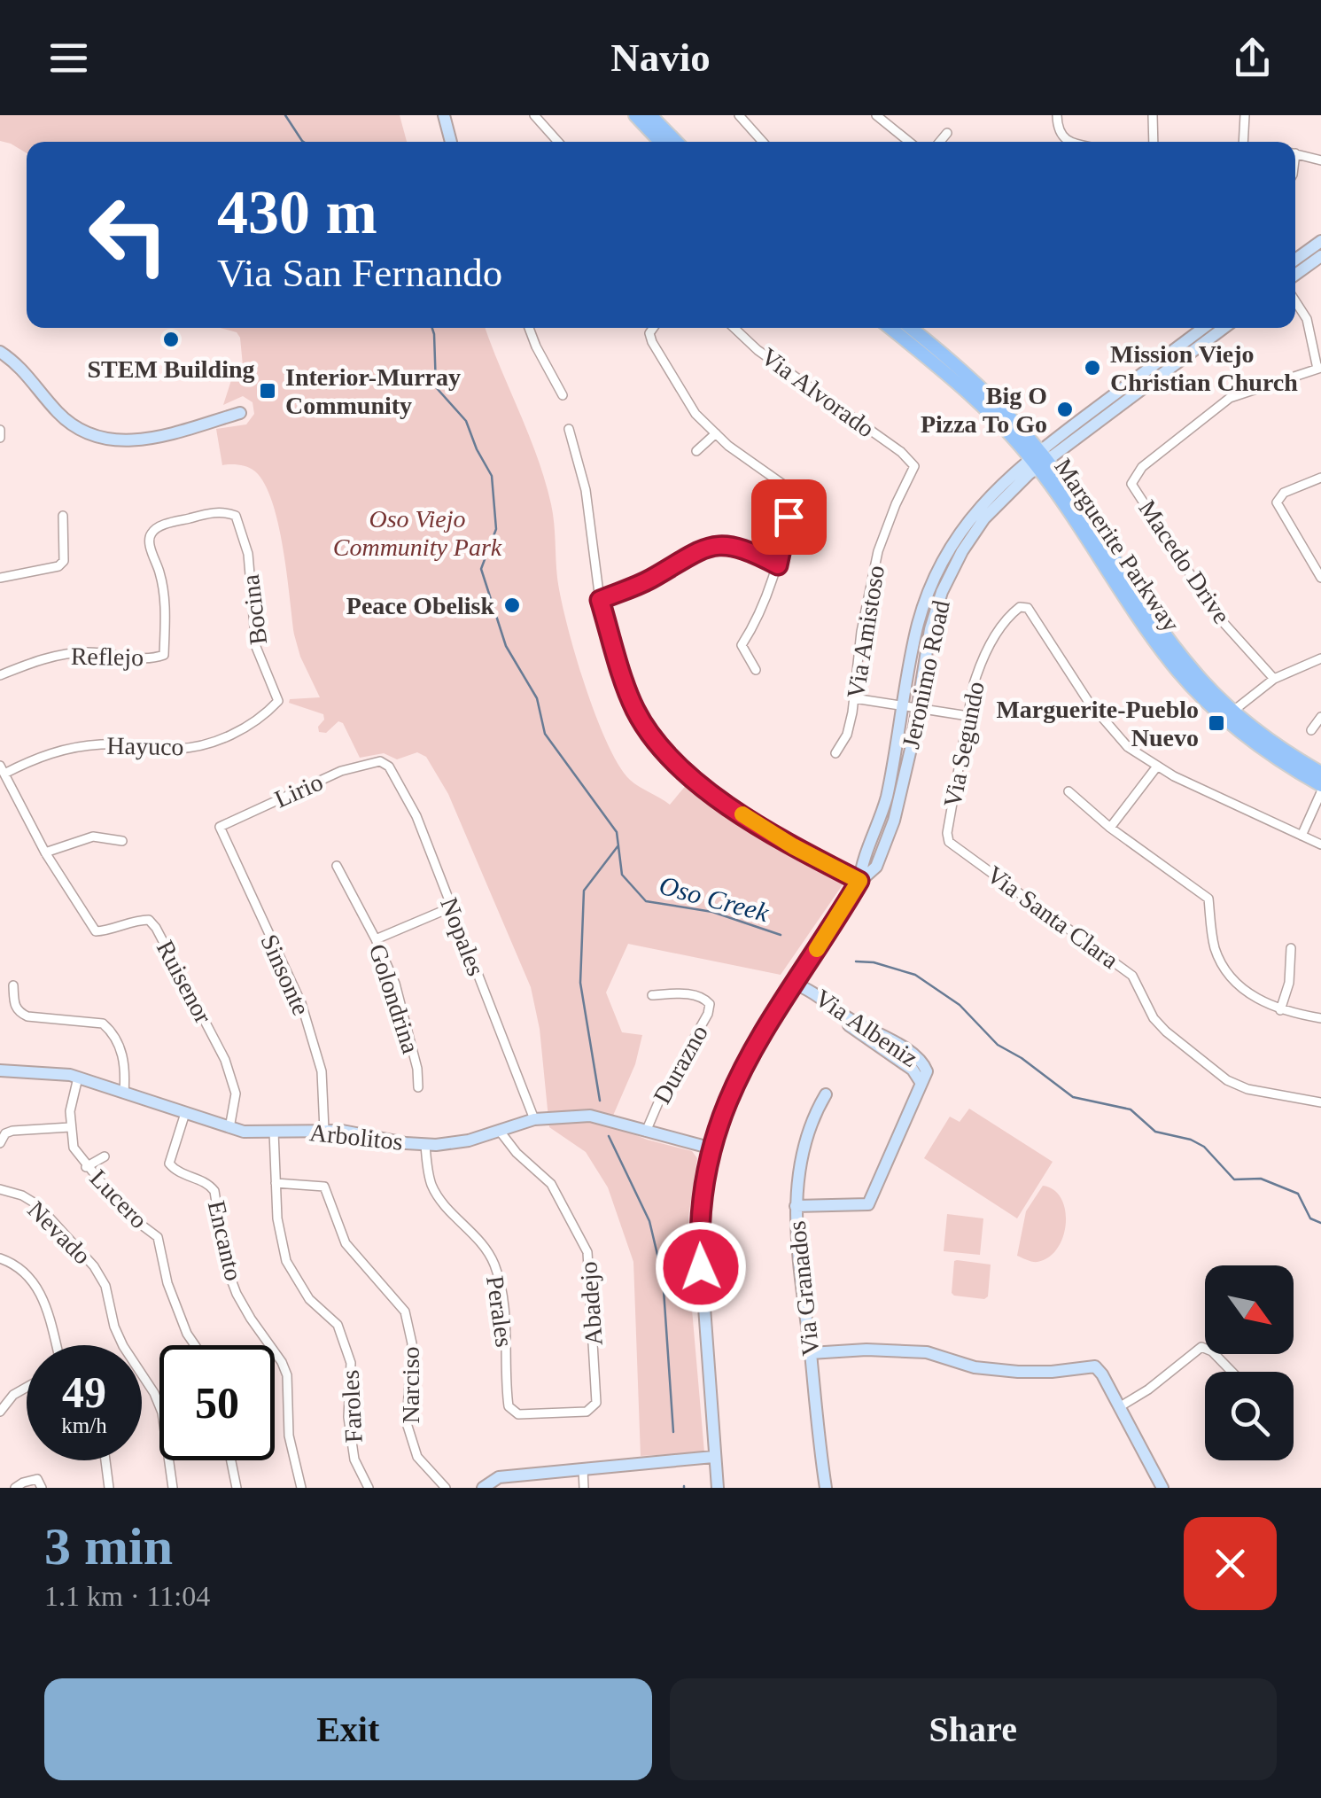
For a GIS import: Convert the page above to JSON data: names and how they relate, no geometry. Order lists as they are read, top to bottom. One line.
{"streets":{"main road":["Marguerite Parkway"],"street":["Via Alvorado","Macedo Drive","Bocina","Via Amistoso","Reflejo","Jeronimo Road","Via Segundo","Hayuco","Lirio","Via Santa Clara","Nopales","Sinsonte","Ruisenor","Golondrina","Via Albeniz","Durazno","Arbolitos","Lucero","Nevado","Encanto","Via Granados","Abadejo","Perales","Narciso","Faroles"]},"crossings":[["Via Alvorado","Via Amistoso"],["Marguerite Parkway","Jeronimo Road"],["Bocina","Reflejo"],["Bocina","Hayuco"],["Jeronimo Road","Via Albeniz"],["Jeronimo Road","Arbolitos"],["Via Segundo","Via Santa Clara"],["Hayuco","Ruisenor"],["Lirio","Nopales"],["Lirio","Sinsonte"],["Nopales","Arbolitos"],["Sinsonte","Arbolitos"],["Ruisenor","Arbolitos"],["Via Albeniz","Via Granados"],["Durazno","Arbolitos"],["Arbolitos","Encanto"],["Arbolitos","Abadejo"],["Arbolitos","Perales"],["Arbolitos","Faroles"],["Abadejo","Perales"],["Narciso","Faroles"]],"water":["Oso Creek"],"parks":["Oso Viejo Community Park"],"places":{"other":["STEM Building","Mission Viejo Christian Church","Big O Pizza To Go","Peace Obelisk"],"transit":["Interior-Murray Community","Marguerite-Pueblo Nuevo"]},"north":"bottom right","page":{"header":"Navio","turn":["430 m","Via San Fernando"],"speed":"49 km/h","limit":"50","heading":["3 min","1.1 km · 11:04"],"buttons":["Exit","Share"]}}
